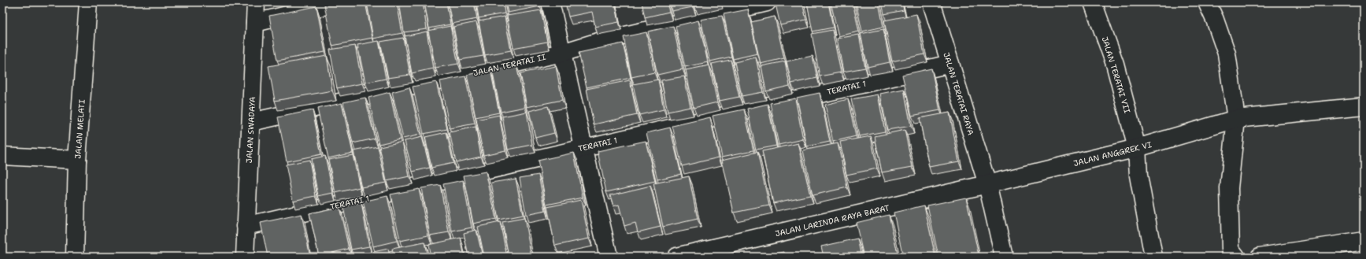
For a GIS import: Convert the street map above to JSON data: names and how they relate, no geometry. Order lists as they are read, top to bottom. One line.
{"streets":{"street":["JALAN TERATAI II","JALAN TERATAI VII","TERATAI 1","JALAN TERATAI RAYA","JALAN MELATI","JALAN SWADAYA","JALAN ANGGREK VI","JALAN LARINDA RAYA BARAT"]},"crossings":[["JALAN TERATAI II","JALAN SWADAYA"],["JALAN TERATAI VII","JALAN ANGGREK VI"],["TERATAI 1","JALAN TERATAI RAYA"],["TERATAI 1","JALAN SWADAYA"],["JALAN TERATAI RAYA","JALAN ANGGREK VI"],["JALAN TERATAI RAYA","JALAN LARINDA RAYA BARAT"],["JALAN ANGGREK VI","JALAN LARINDA RAYA BARAT"]]}
